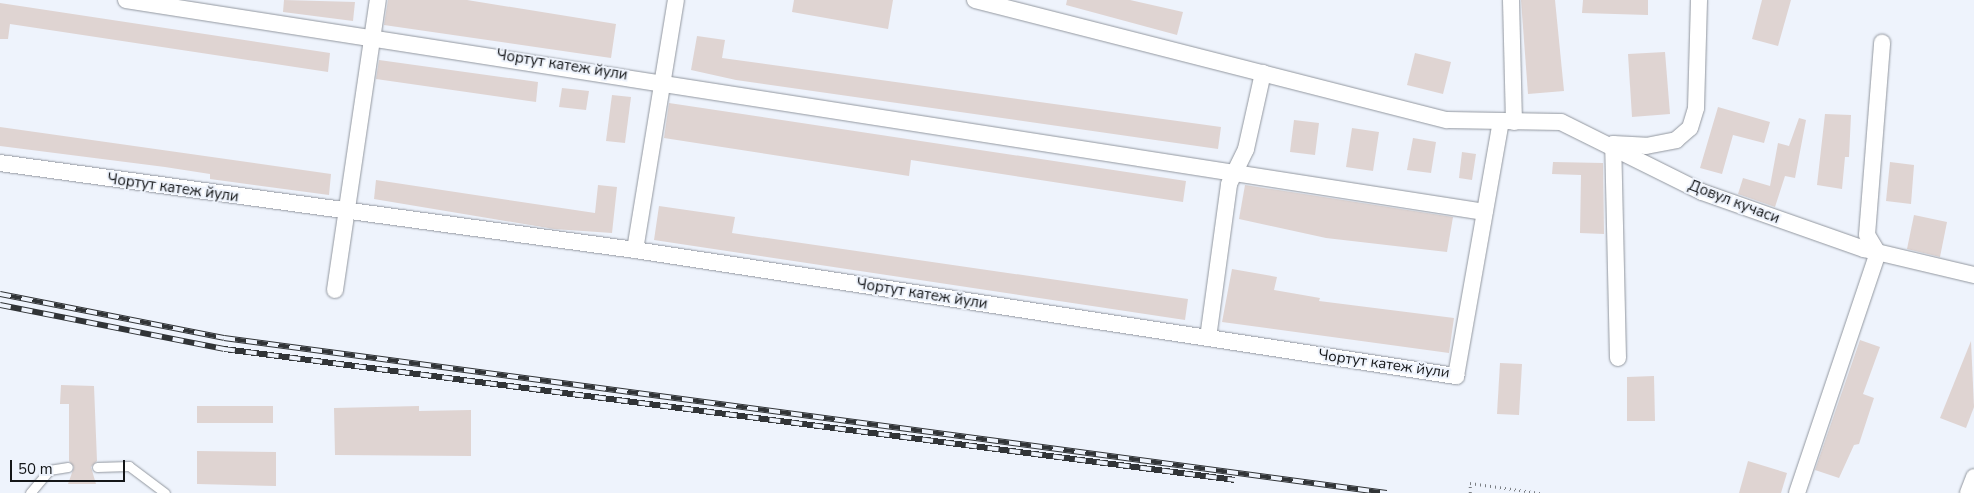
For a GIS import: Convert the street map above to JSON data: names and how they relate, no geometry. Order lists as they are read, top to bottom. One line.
{"streets":{"street":["Чортут катеж йули","Довул кучаси"]},"crossings":[["Чортут катеж йули","Довул кучаси"]],"scale_bar":"50 m"}
